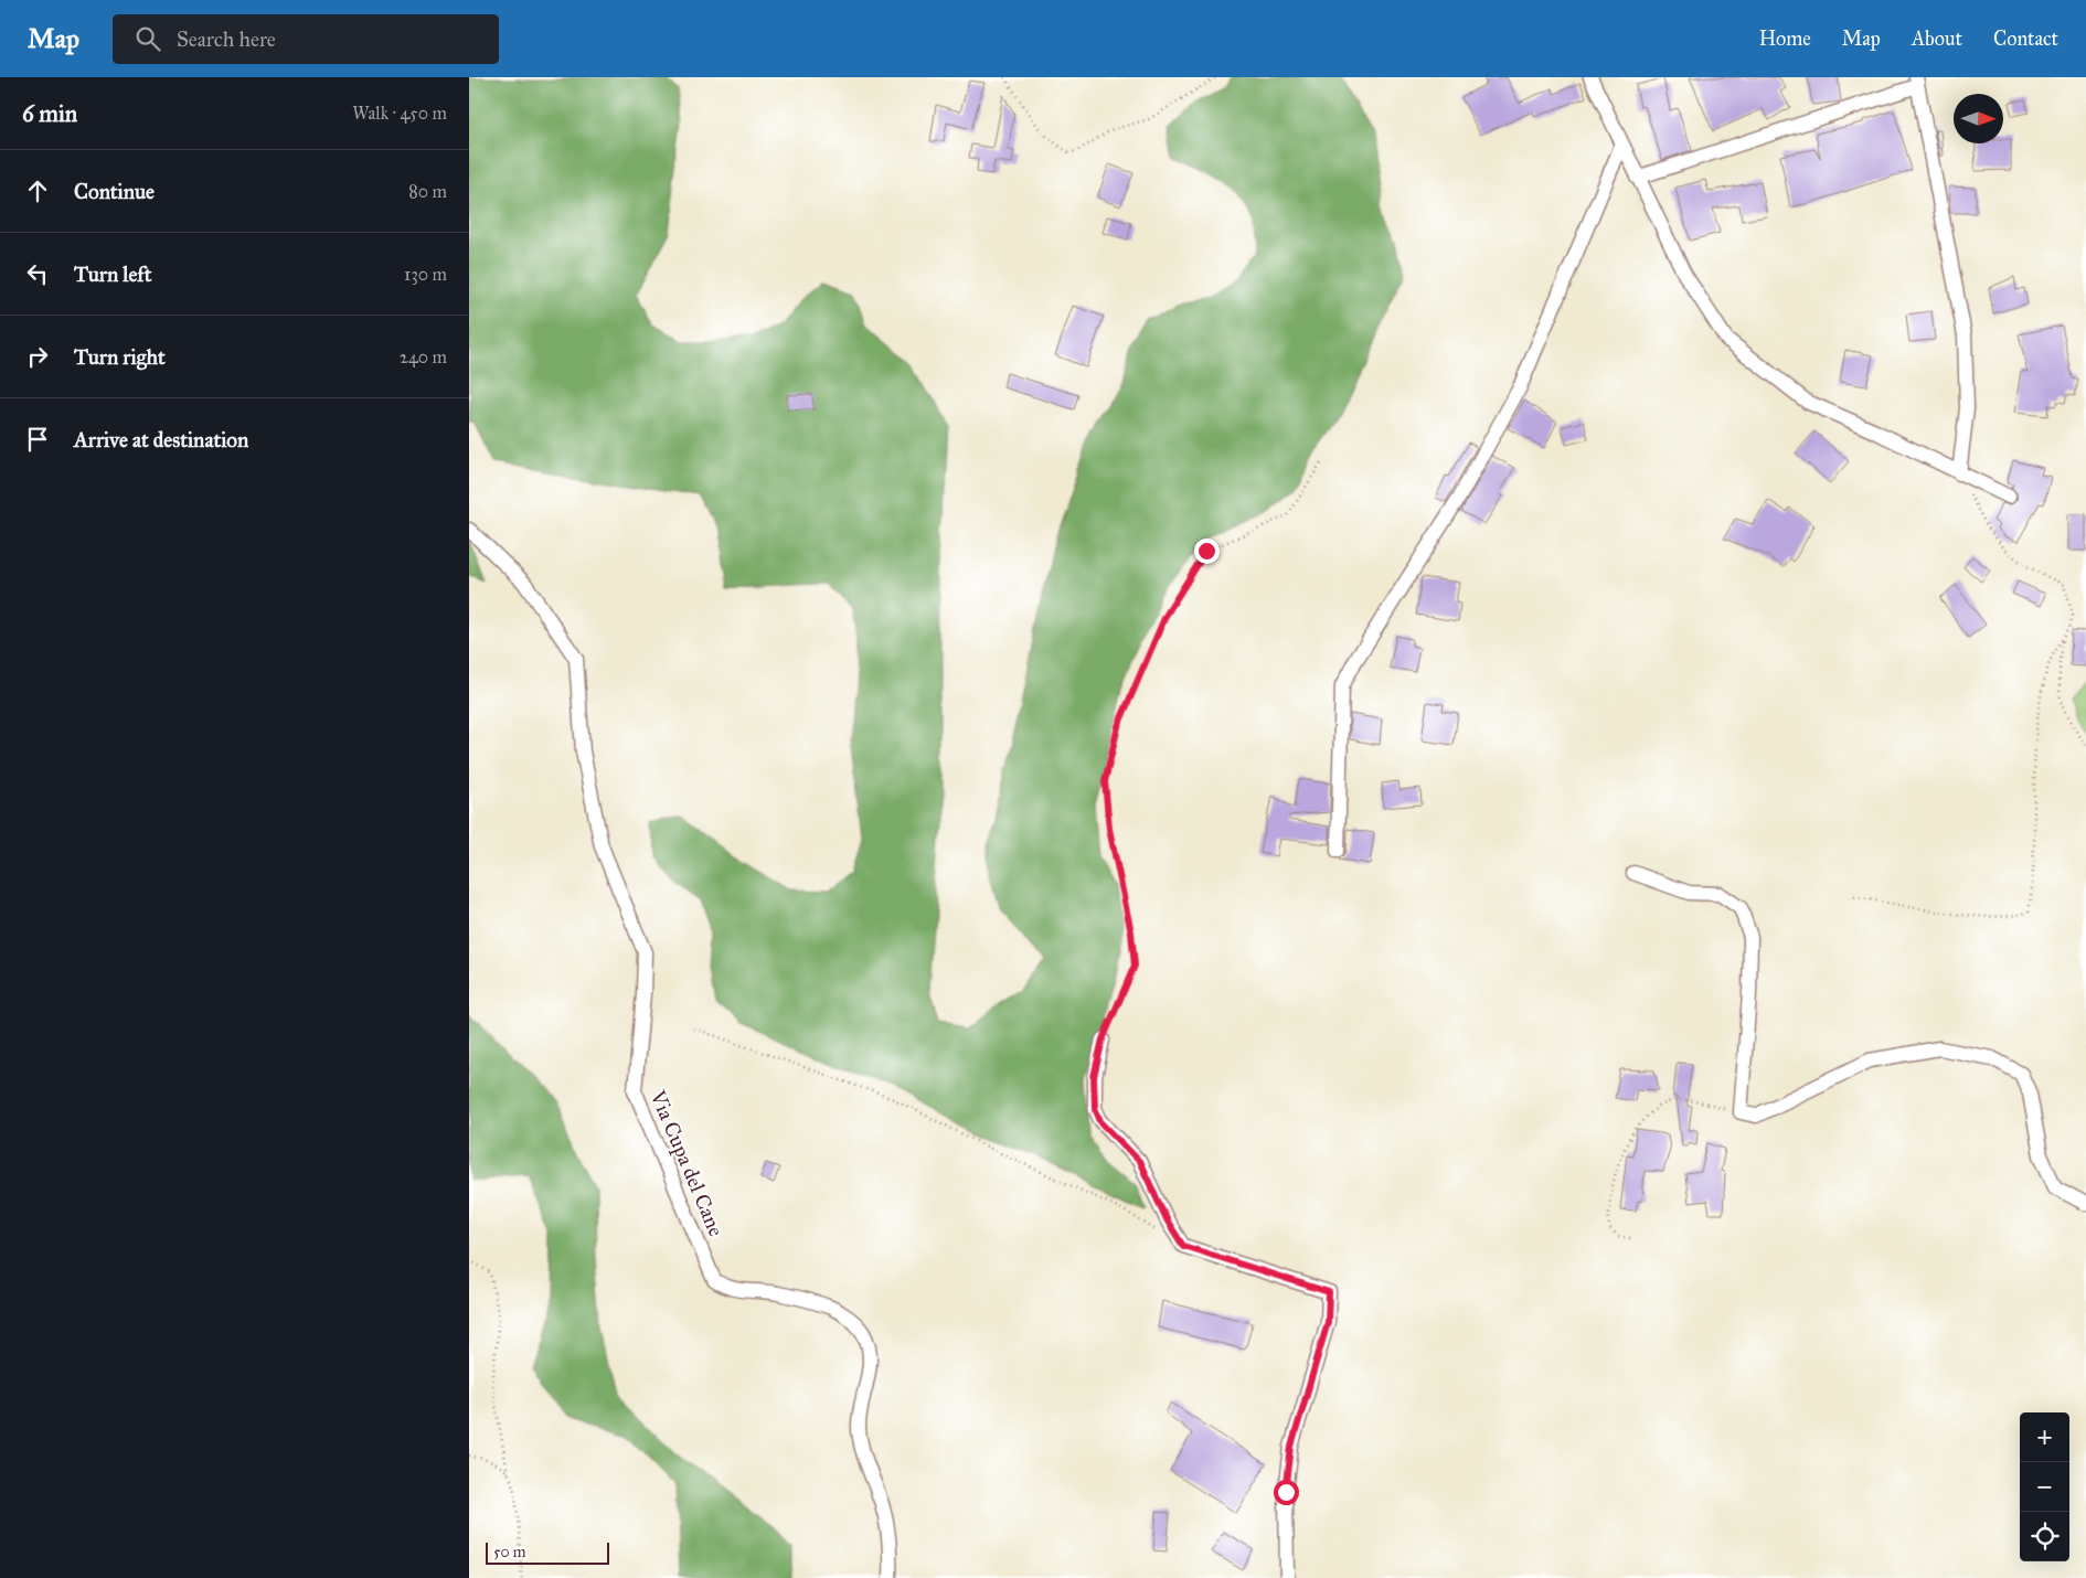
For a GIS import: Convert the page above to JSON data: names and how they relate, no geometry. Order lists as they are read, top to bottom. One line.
{"streets":{"street":["Via Cupa del Cane"]},"scale_bar":"50 m","north":"right","page":{"header":"Map","search":"Search here","nav":["Home","Map","About","Contact"],"heading":["6 min","Walk · 450 m"],"list":[["Continue","80 m"],["Turn left","130 m"],["Turn right","240 m"],"Arrive at destination"],"map_buttons":["+","−"],"scale":"50 m"}}
